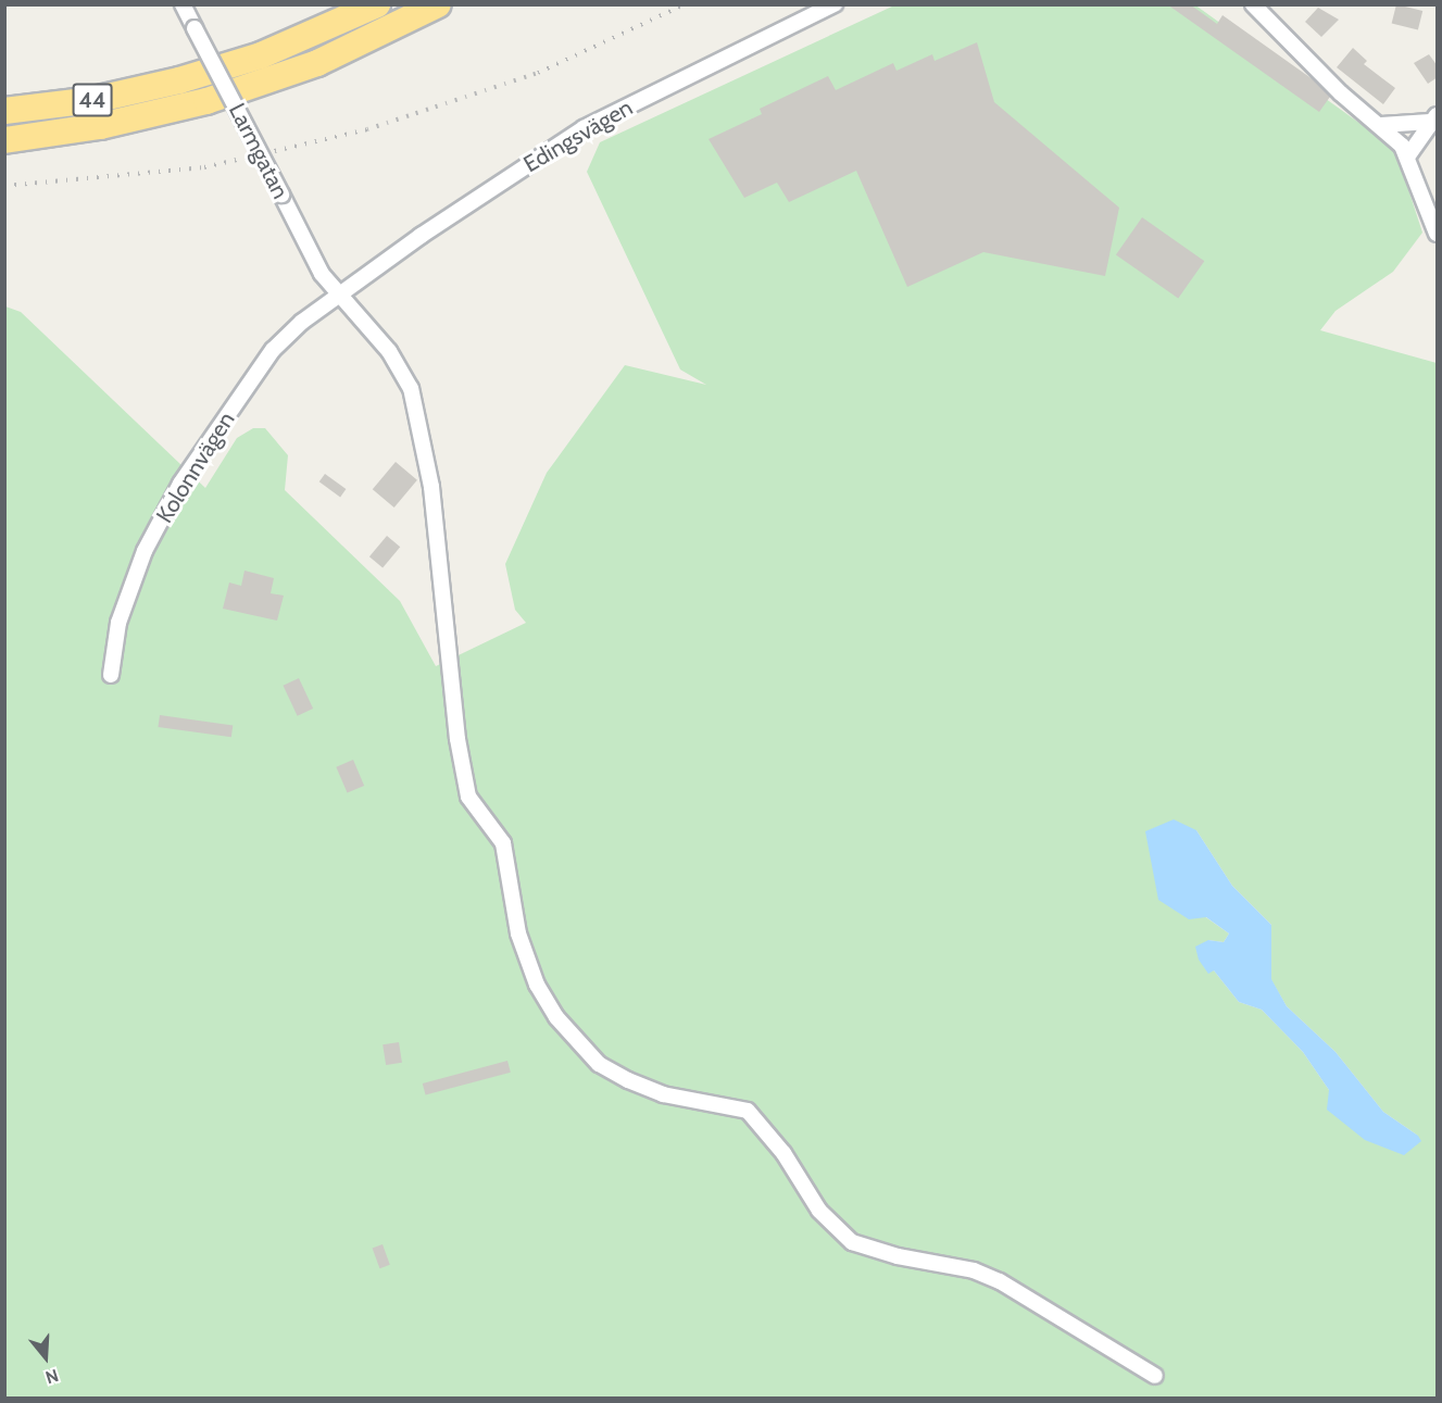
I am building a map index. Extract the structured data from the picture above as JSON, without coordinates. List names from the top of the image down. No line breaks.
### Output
{"streets":{"highway":["44"],"street":["Edingsvägen","Larmgatan","Kolonnvägen"]},"crossings":[["Edingsvägen","Larmgatan"],["Edingsvägen","Kolonnvägen"],["Larmgatan","Kolonnvägen"]],"north":"bottom"}
